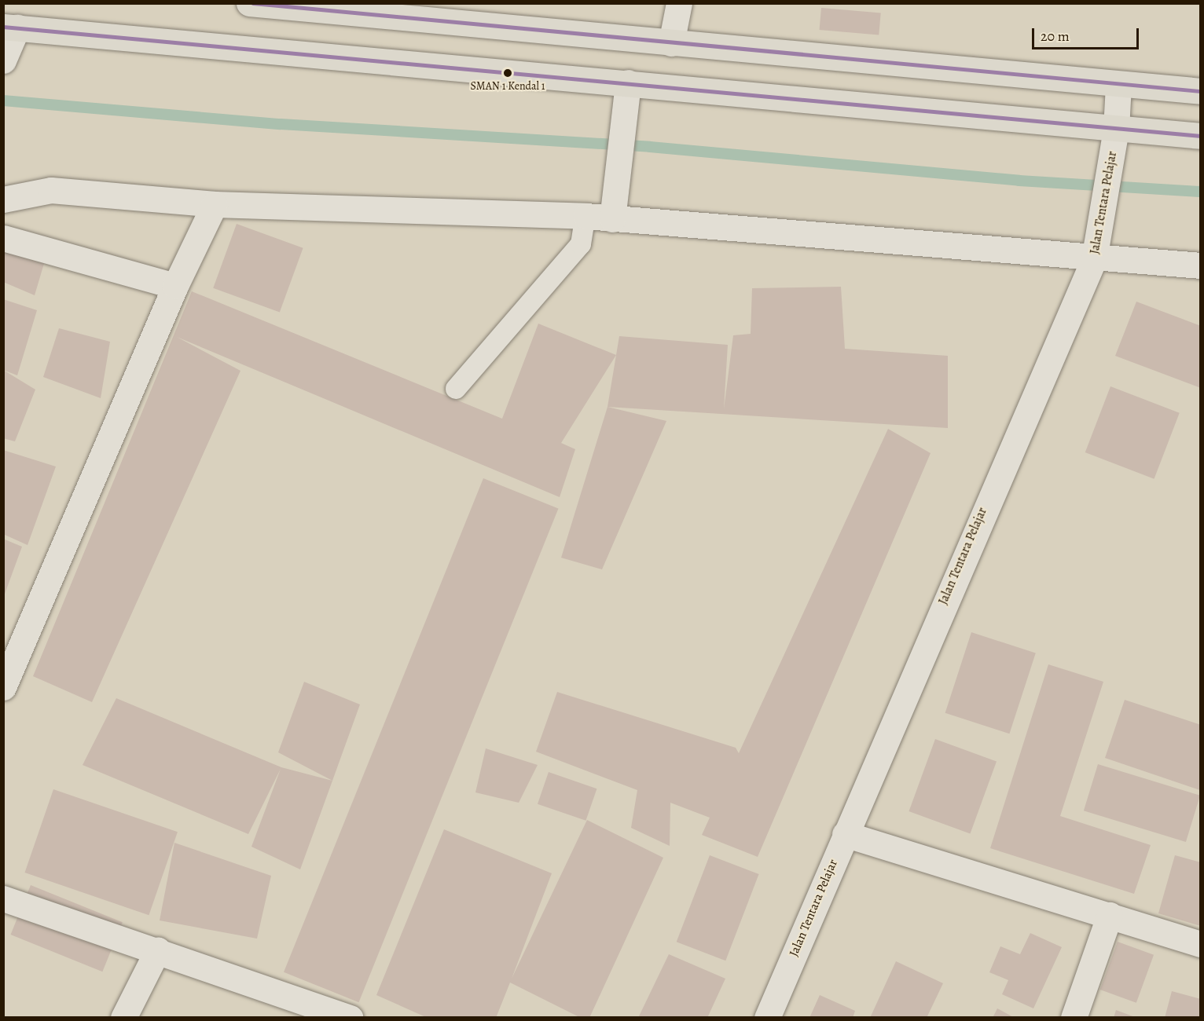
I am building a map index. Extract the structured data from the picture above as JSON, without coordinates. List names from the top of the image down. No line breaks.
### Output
{"streets":{"street":["Jalan Tentara Pelajar"]},"places":["SMAN 1 Kendal 1"],"scale_bar":"20 m"}
